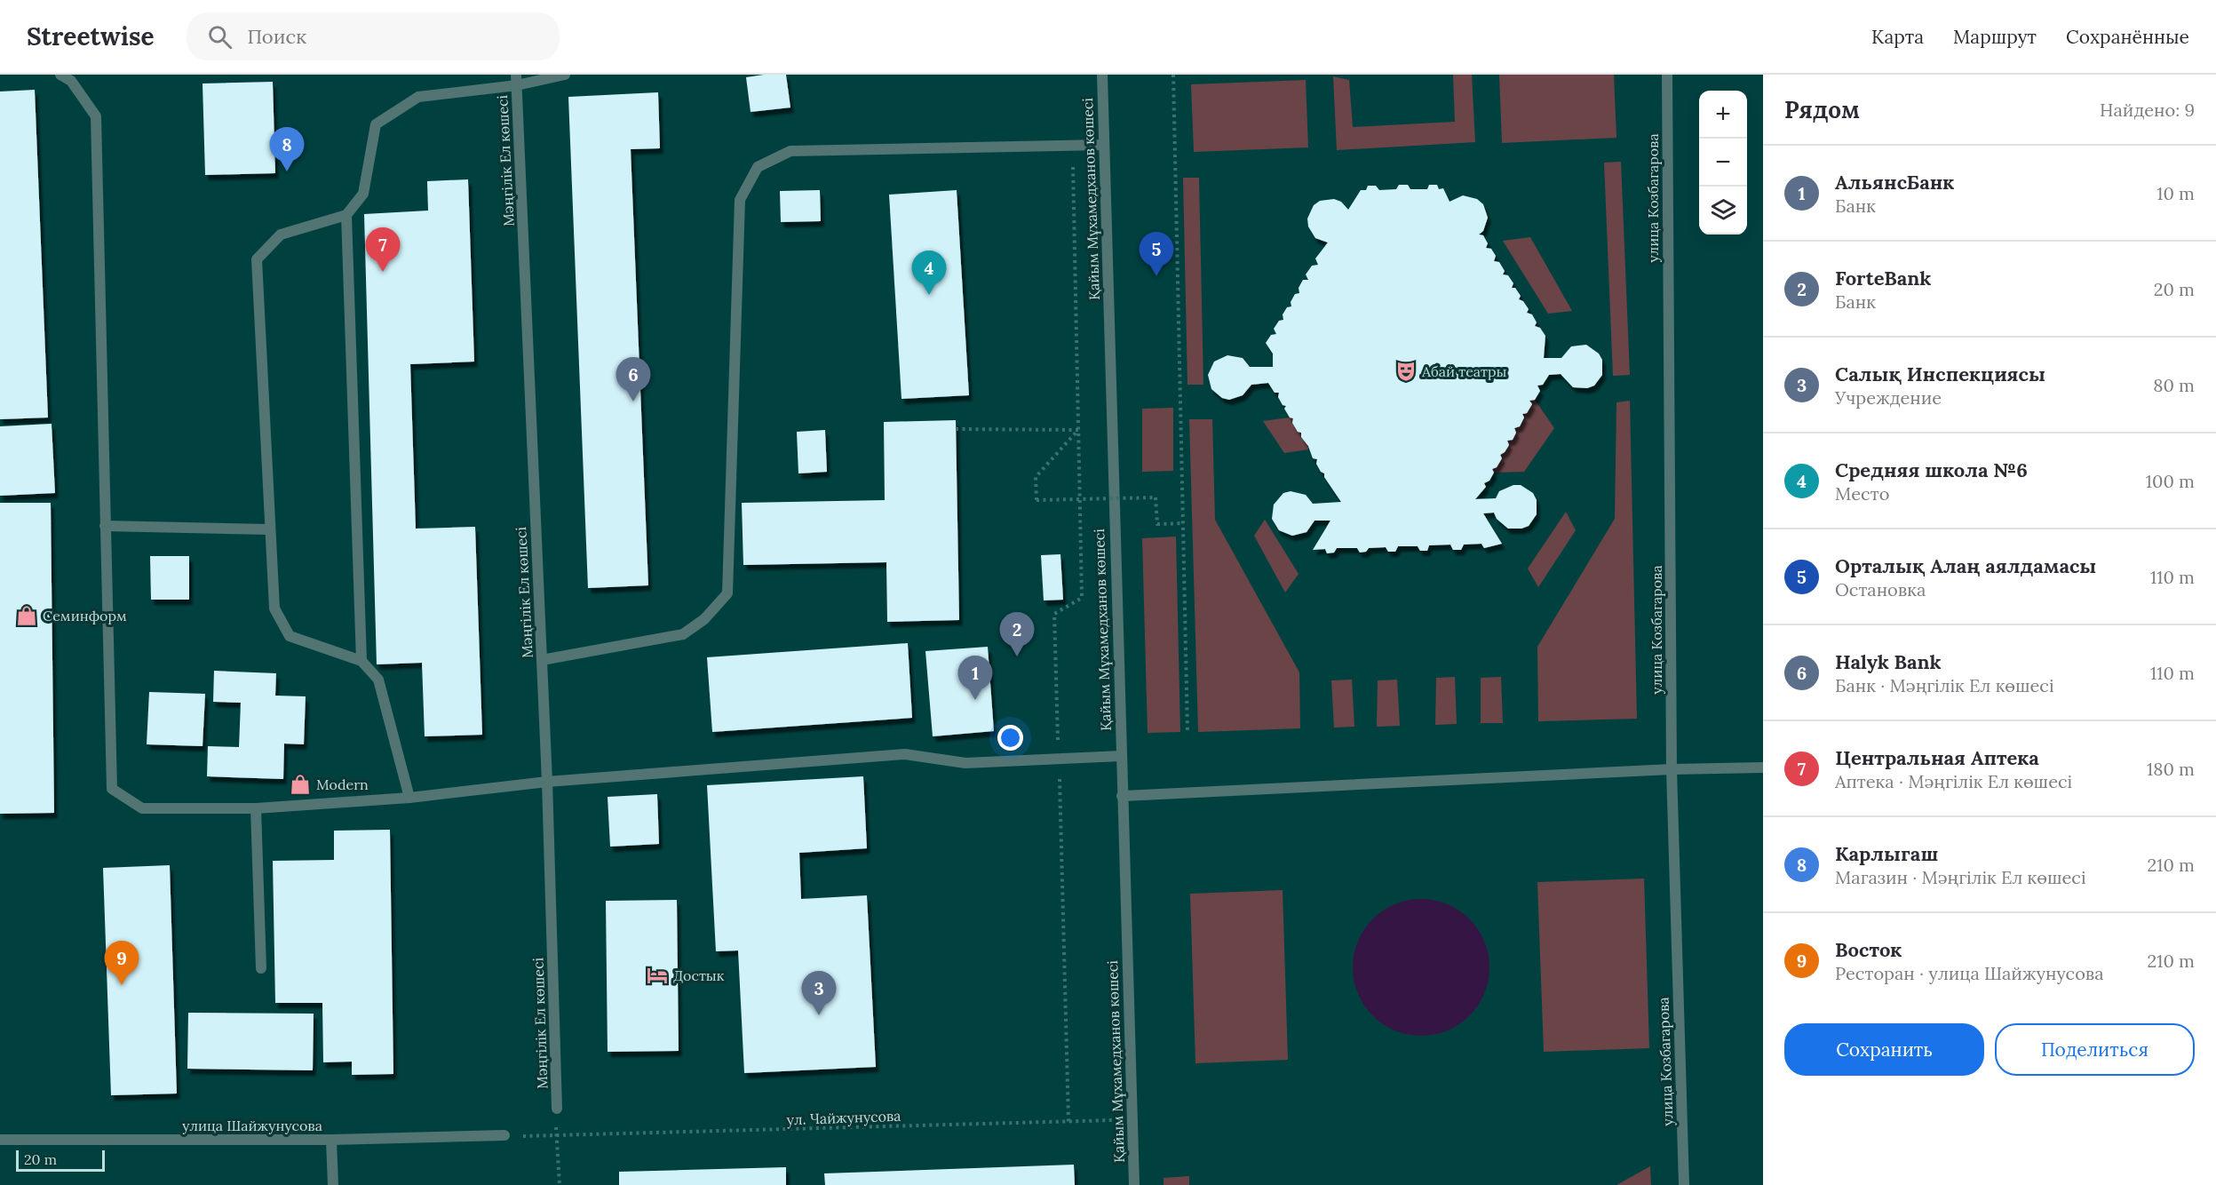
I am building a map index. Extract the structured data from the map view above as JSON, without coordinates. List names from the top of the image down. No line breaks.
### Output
{"streets":{"street":["Мәңгілік Ел көшесі","улица Козбагарова","Қайым Мұхамедханов көшесі","улица Шайжунусова"],"path":["ул. Чайжунусова"]},"crossings":[["Қайым Мұхамедханов көшесі","ул. Чайжунусова"],["ул. Чайжунусова","улица Шайжунусова"]],"places":{"theatre":["Абай театры"],"shop":["Семинформ","Modern"],"hotel":["Достык"]},"scale_bar":"20 m","page":{"header":"Streetwise","search":"Поиск","nav":["Карта","Маршрут","Сохранённые"],"heading":["Рядом","Найдено: 9"],"map_buttons":["+","−"],"pins":["8","7","5","4","6","2","1","9","3"],"list":[{"mark":"1","name":"АльянсБанк","note":"Банк","value":"10 m"},{"mark":"2","name":"ForteBank","note":"Банк","value":"20 m"},{"mark":"3","name":"Салық Инспекциясы","note":"Учреждение","value":"80 m"},{"mark":"4","name":"Средняя школа №6","note":"Место","value":"100 m"},{"mark":"5","name":"Орталық Алаң аялдамасы","note":"Остановка","value":"110 m"},{"mark":"6","name":"Halyk Bank","note":"Банк · Мәңгілік Ел көшесі","value":"110 m"},{"mark":"7","name":"Центральная Аптека","note":"Аптека · Мәңгілік Ел көшесі","value":"180 m"},{"mark":"8","name":"Карлыгаш","note":"Магазин · Мәңгілік Ел көшесі","value":"210 m"},{"mark":"9","name":"Восток","note":"Ресторан · улица Шайжунусова","value":"210 m"}],"buttons":["Сохранить","Поделиться"],"scale":"20 m"}}
